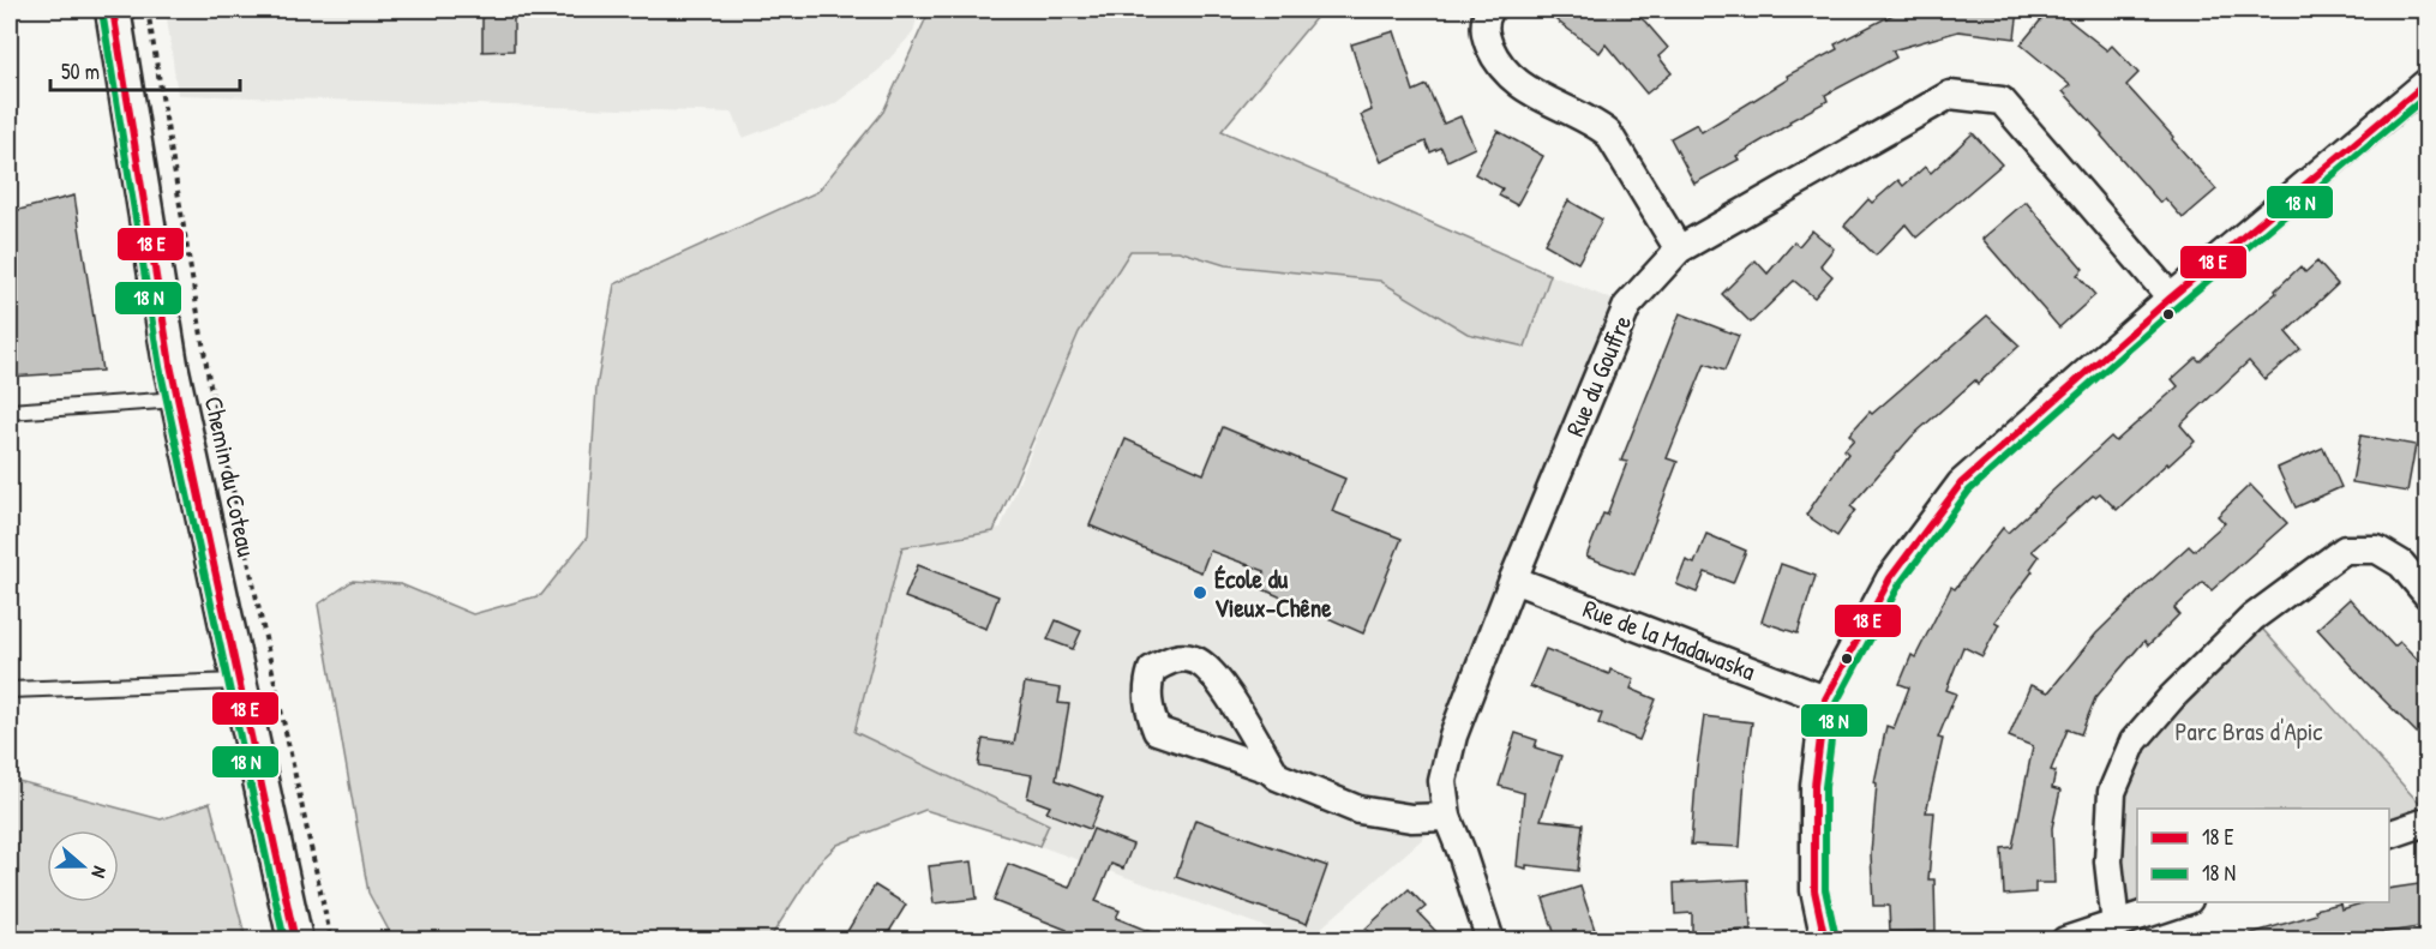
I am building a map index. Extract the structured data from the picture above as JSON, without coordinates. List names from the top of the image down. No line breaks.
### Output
{"streets":{"street":["Rue du Gouffre","Chemin du Coteau","Rue de la Madawaska"]},"crossings":[["Rue du Gouffre","Rue de la Madawaska"]],"parks":["Parc Bras d'Apic"],"places":["École du Vieux-Chêne"],"legend":["18 E","18 N"],"scale_bar":"50 m","north":"right"}
